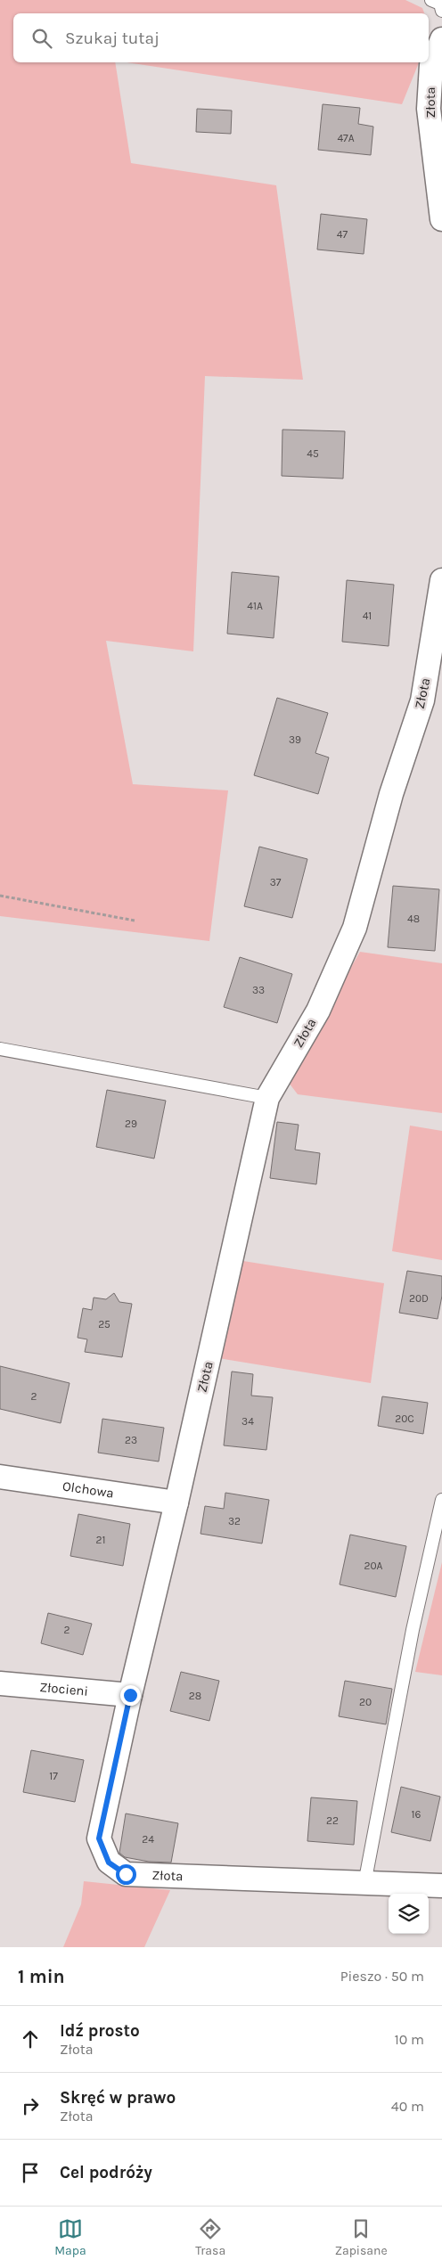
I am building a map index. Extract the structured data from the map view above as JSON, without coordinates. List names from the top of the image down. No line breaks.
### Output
{"streets":{"street":["Złota","Olchowa","Złocieni"]},"crossings":[["Złota","Olchowa"],["Złota","Złocieni"]],"house_numbers":["47A","47","45","41A","41","39","37","48","33","29","20D","25","2","20C","34","23","32","21","20A","2","28","20","17","16","22","24"],"page":{"search":"Szukaj tutaj","heading":["1 min","Pieszo · 50 m"],"list":[["Idź prosto","Złota","10 m"],["Skręć w prawo","Złota","40 m"],"Cel podróży"],"nav":["Mapa","Trasa","Zapisane"]}}
